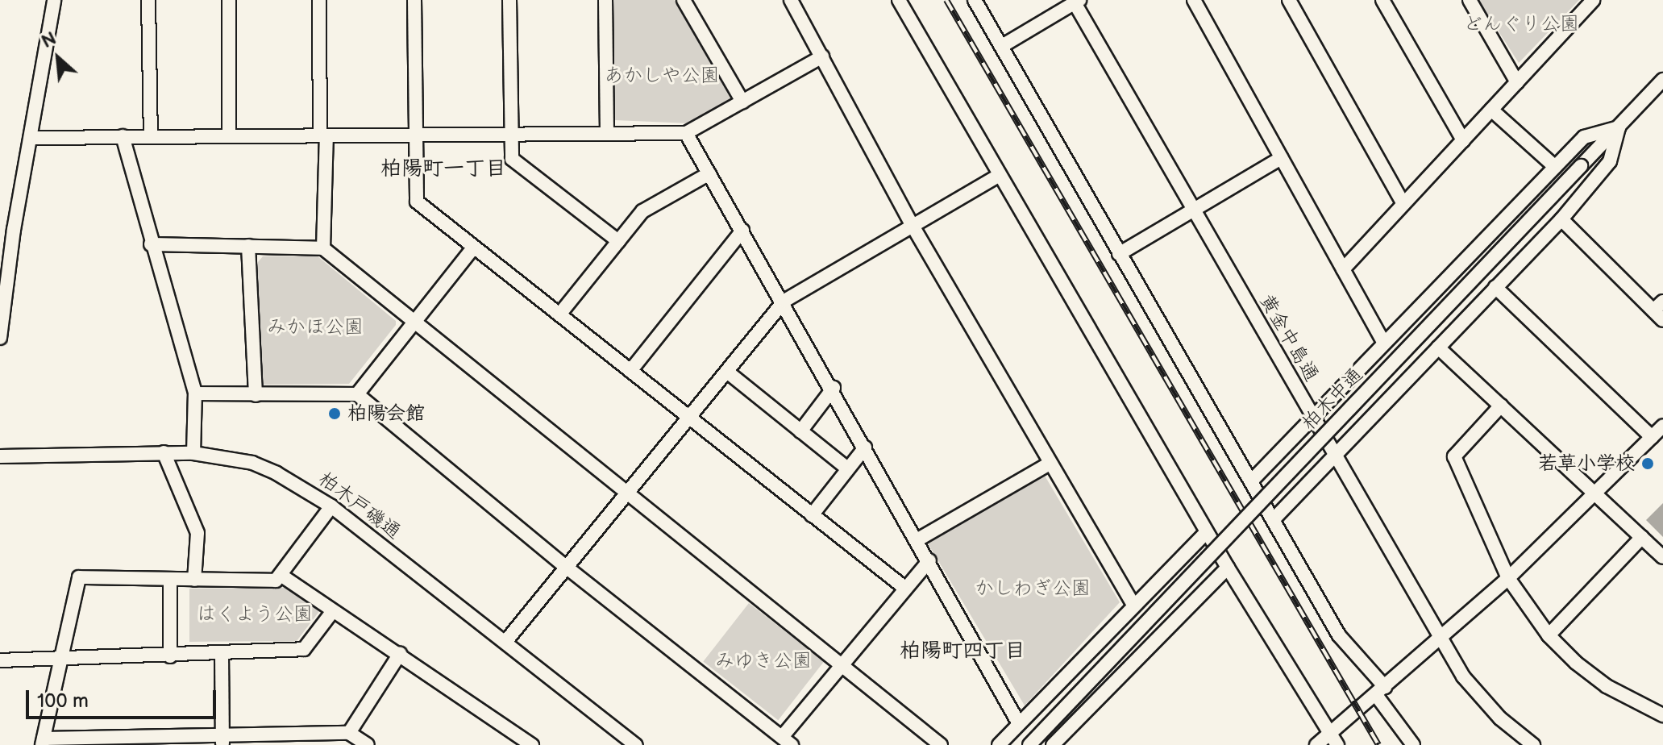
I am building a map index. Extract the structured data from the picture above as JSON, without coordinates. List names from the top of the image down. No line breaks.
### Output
{"streets":{"street":["黄金中島通","柏木中通","柏木戸磯通"]},"districts":["柏陽町一丁目","柏陽町四丁目"],"parks":["どんぐり公園","あかしや公園","みかほ公園","かしわぎ公園","はくよう公園","みゆき公園"],"places":["柏陽会館","若草小学校"],"scale_bar":"100 m","north":"top left"}
